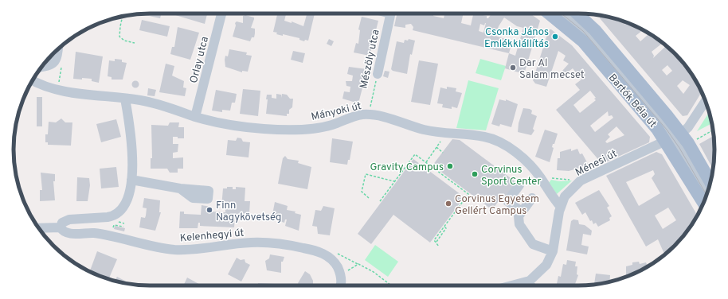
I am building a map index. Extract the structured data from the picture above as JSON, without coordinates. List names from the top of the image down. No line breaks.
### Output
{"streets":{"main road":["Bartók Béla út"],"street":["Mészöly utca","Orlay utca","Mányoki út","Ménesi út","Kelenhegyi út"]},"crossings":[["Mészöly utca","Mányoki út"],["Orlay utca","Mányoki út"],["Bartók Béla út","Ménesi út"],["Mányoki út","Ménesi út"]],"places":["Csonka János Emlékkiállítás","Dar Al Salam mecset","Gravity Campus","Corvinus Sport Center","Corvinus Egyetem Gellért Campus","Finn Nagykövetség"]}
